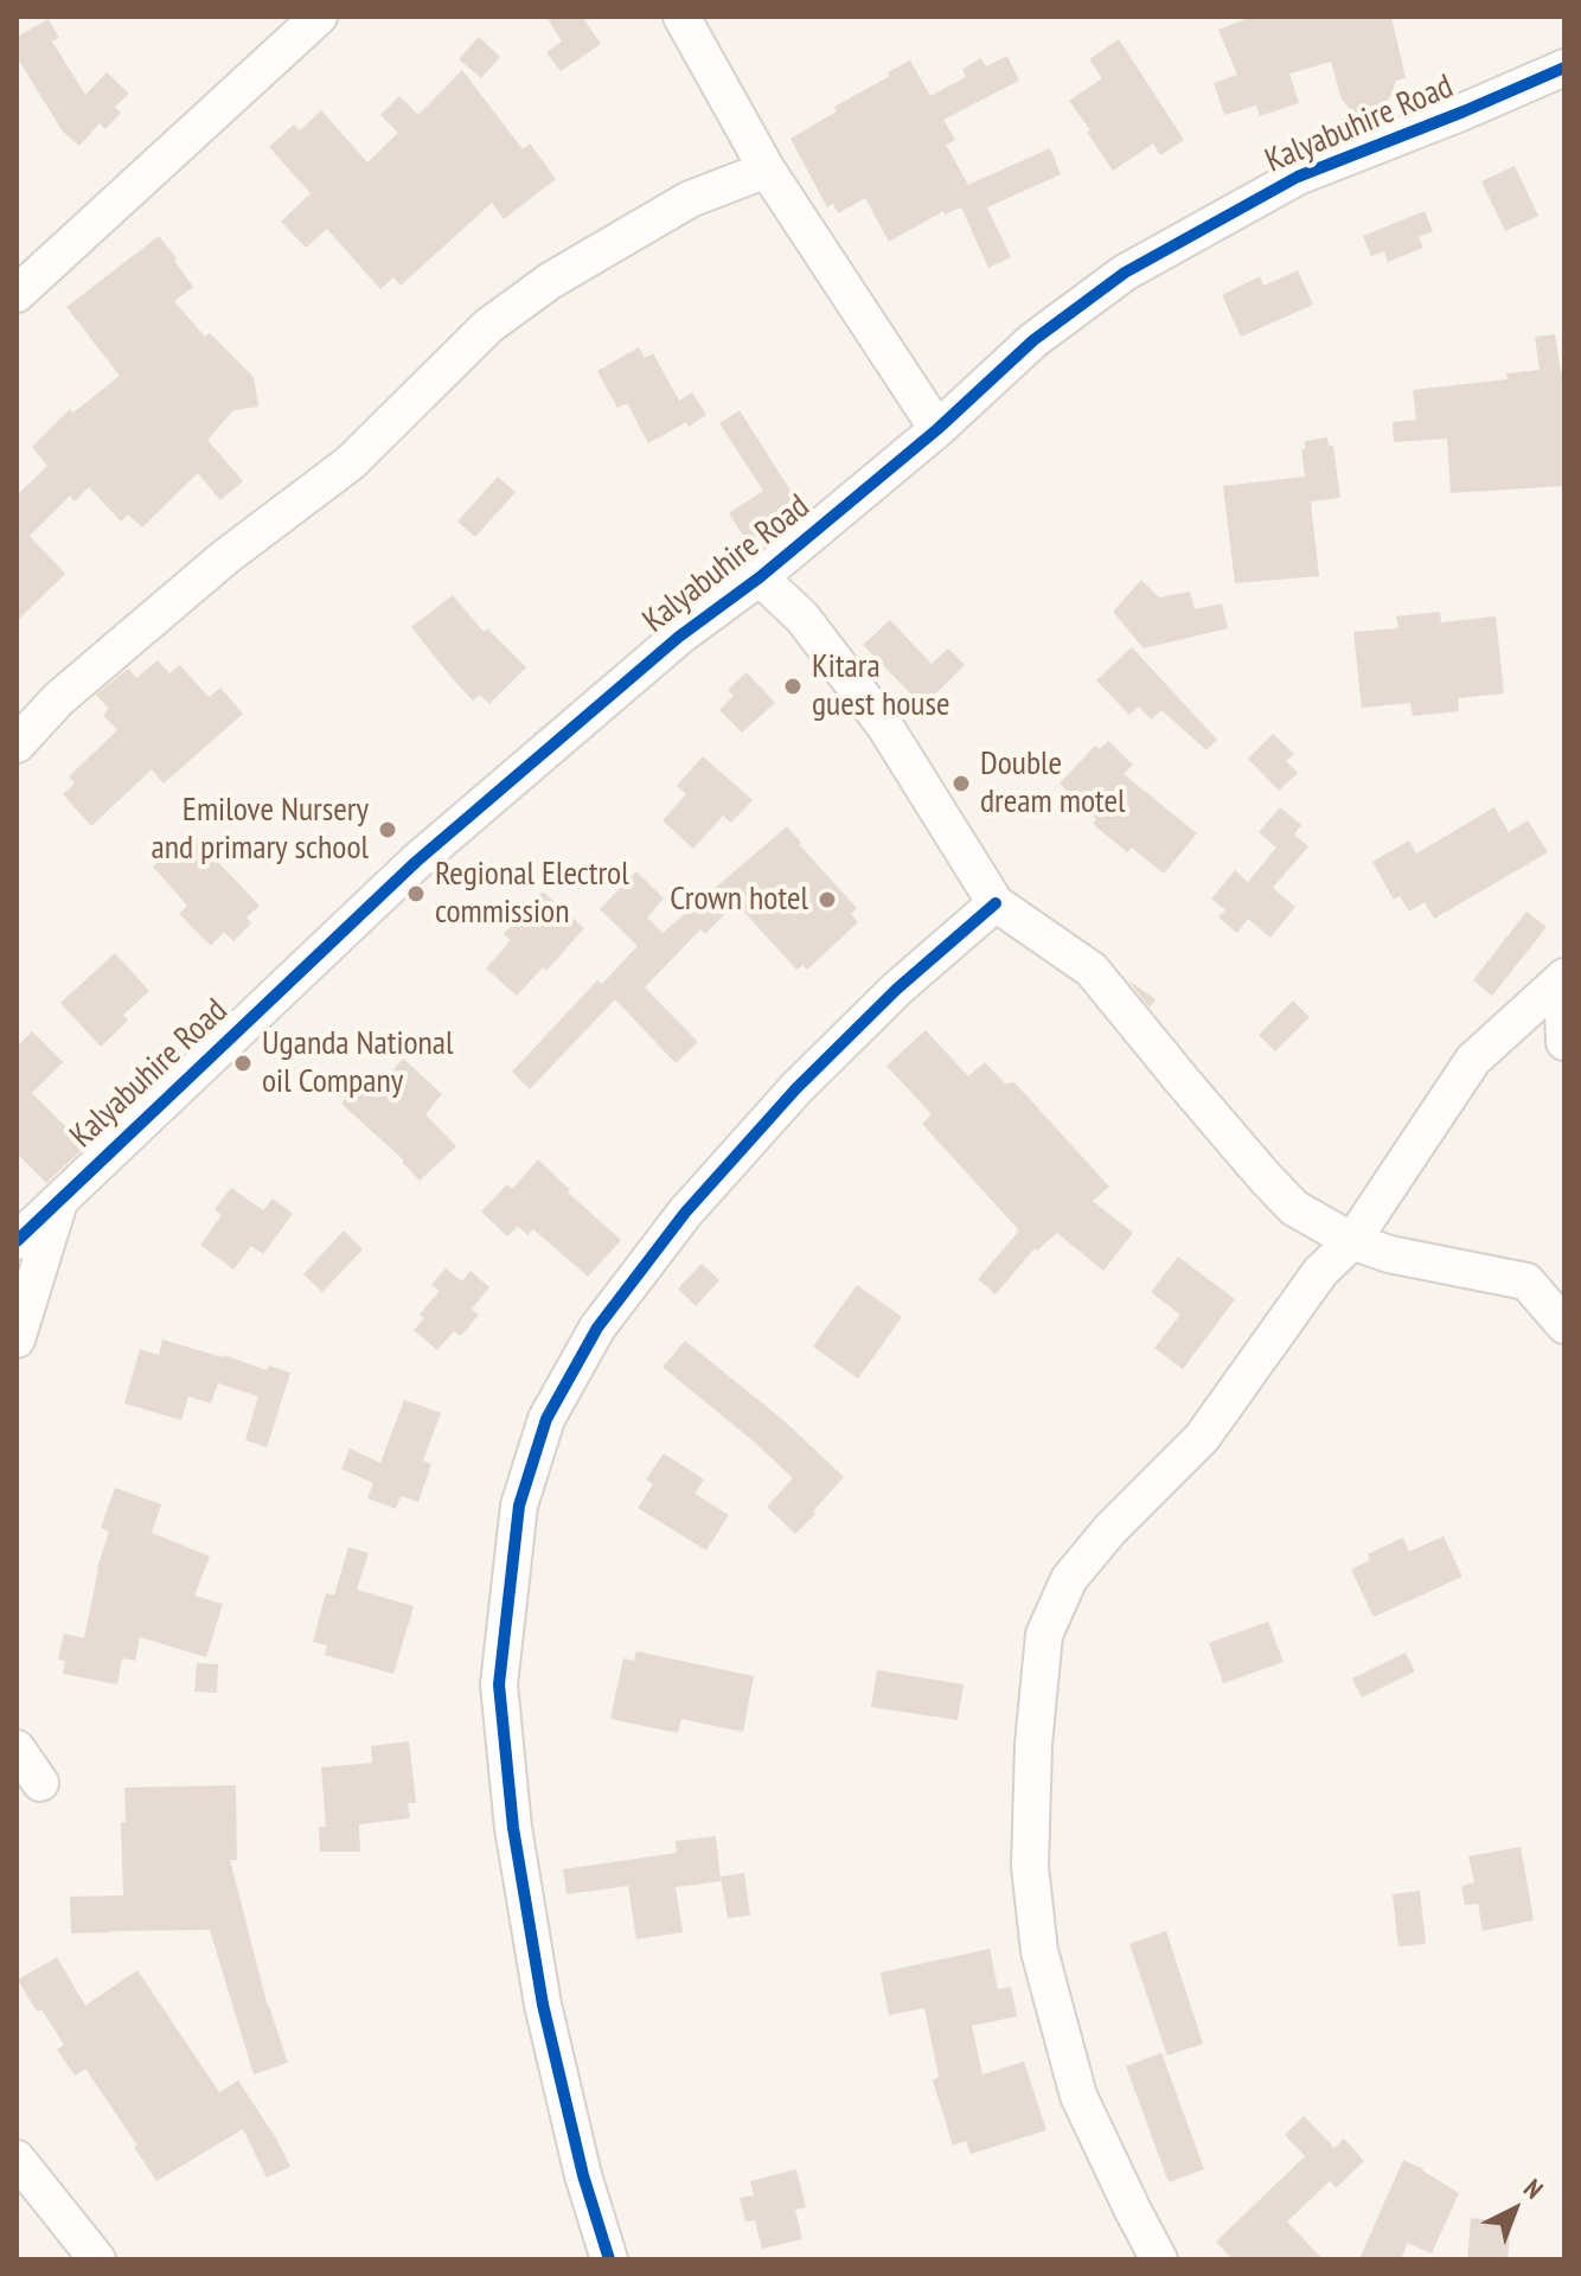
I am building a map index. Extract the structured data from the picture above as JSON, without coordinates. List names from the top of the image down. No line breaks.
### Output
{"streets":{"street":["Kalyabuhire Road"]},"places":["Kitara guest house","Double dream motel","Emilove Nursery and primary school","Regional Electrol commission","Crown hotel","Uganda National oil Company"],"north":"top right"}
